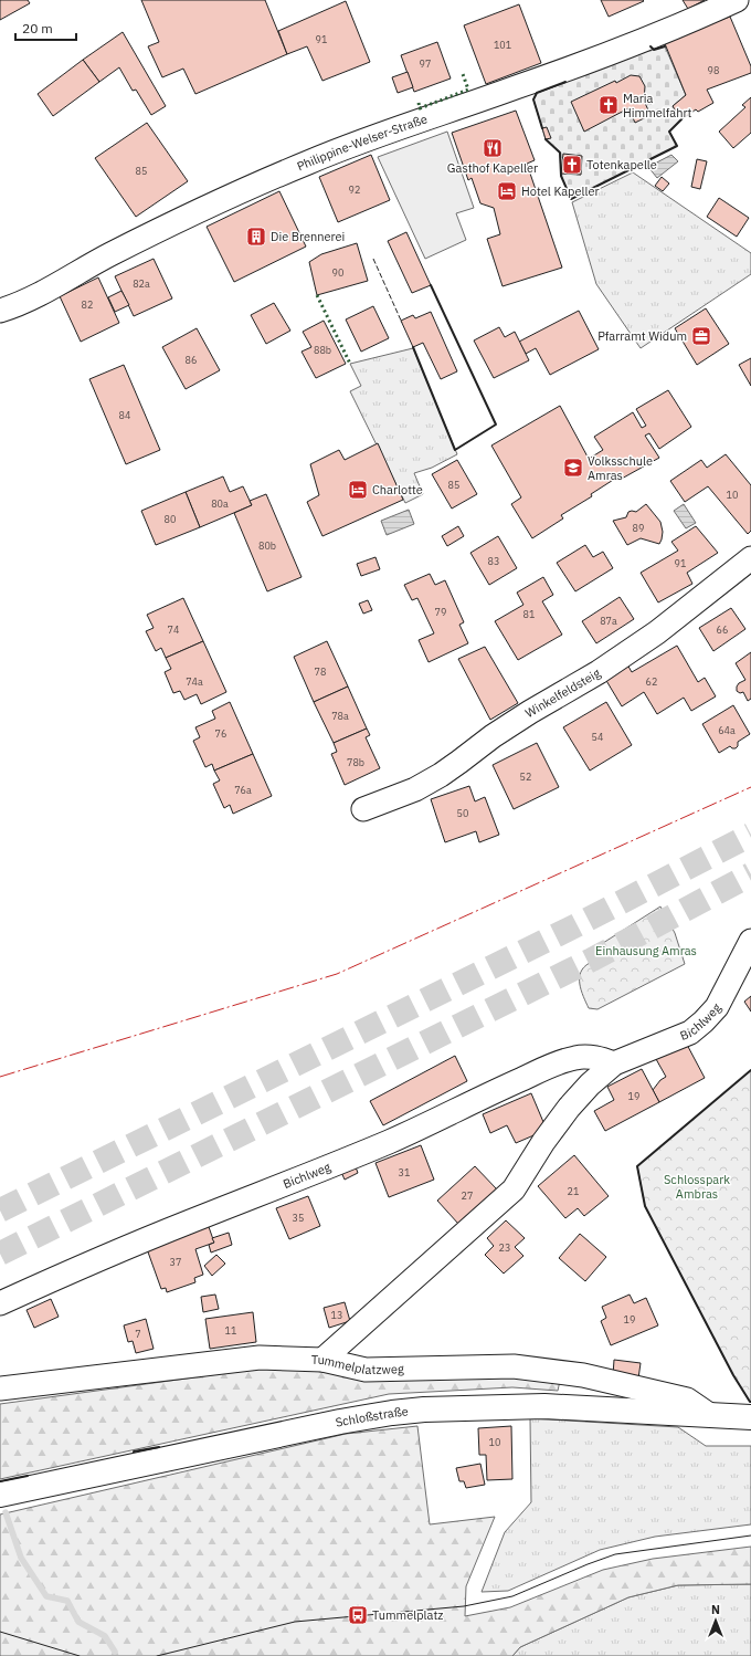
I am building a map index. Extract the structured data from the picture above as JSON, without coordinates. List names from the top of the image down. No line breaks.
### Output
{"streets":{"main road":["Schloßstraße"],"street":["Philippine-Welser-Straße","Winkelfeldsteig","Bichlweg","Tummelplatzweg"]},"crossings":[["Bichlweg","Tummelplatzweg"],["Tummelplatzweg","Schloßstraße"]],"parks":["Einhausung Amras","Schlosspark Ambras"],"places":{"church":["Maria Himmelfahrt","Totenkapelle"],"restaurant":["Gasthof Kapeller"],"hotel":["Hotel Kapeller","Charlotte"],"building":["Die Brennerei"],"office":["Pfarramt Widum"],"school or university":["Volksschule Amras"],"bus stop":["Tummelplatz"]},"house_numbers":["91","101","97","98","85","92","90","82a","82","88b","86","84","85","10","80a","80","89","80b","83","91","79","81","87a","74","66","78","74a","62","78a","64a","76","54","78b","52","76a","50","19","31","21","27","35","23","37","13","19","11","7","10"],"scale_bar":"20 m","north":"top"}
